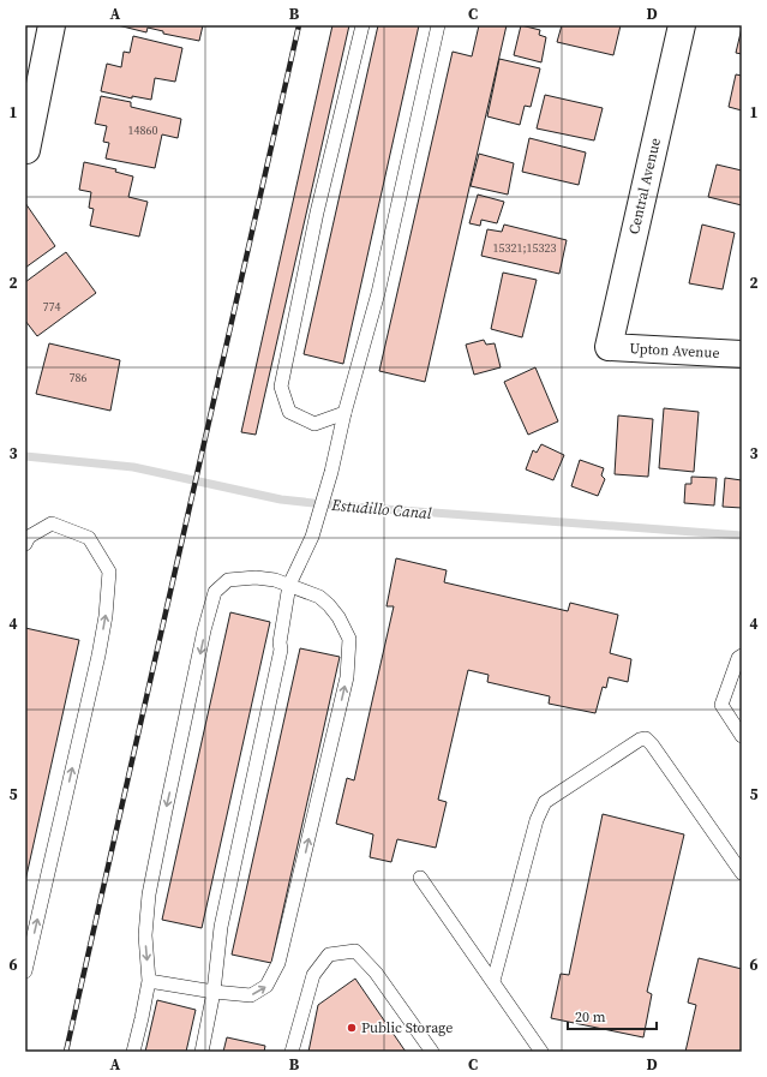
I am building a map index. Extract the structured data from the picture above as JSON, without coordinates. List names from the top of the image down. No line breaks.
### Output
{"streets":{"street":["Central Avenue","Upton Avenue"]},"crossings":[["Central Avenue","Upton Avenue"]],"water":["Estudillo Canal"],"places":["Public Storage"],"house_numbers":["14860","15321;15323","774","786"],"scale_bar":"20 m","grid":{"columns":["A","B","C","D"],"rows":["1","2","3","4","5","6"]}}
